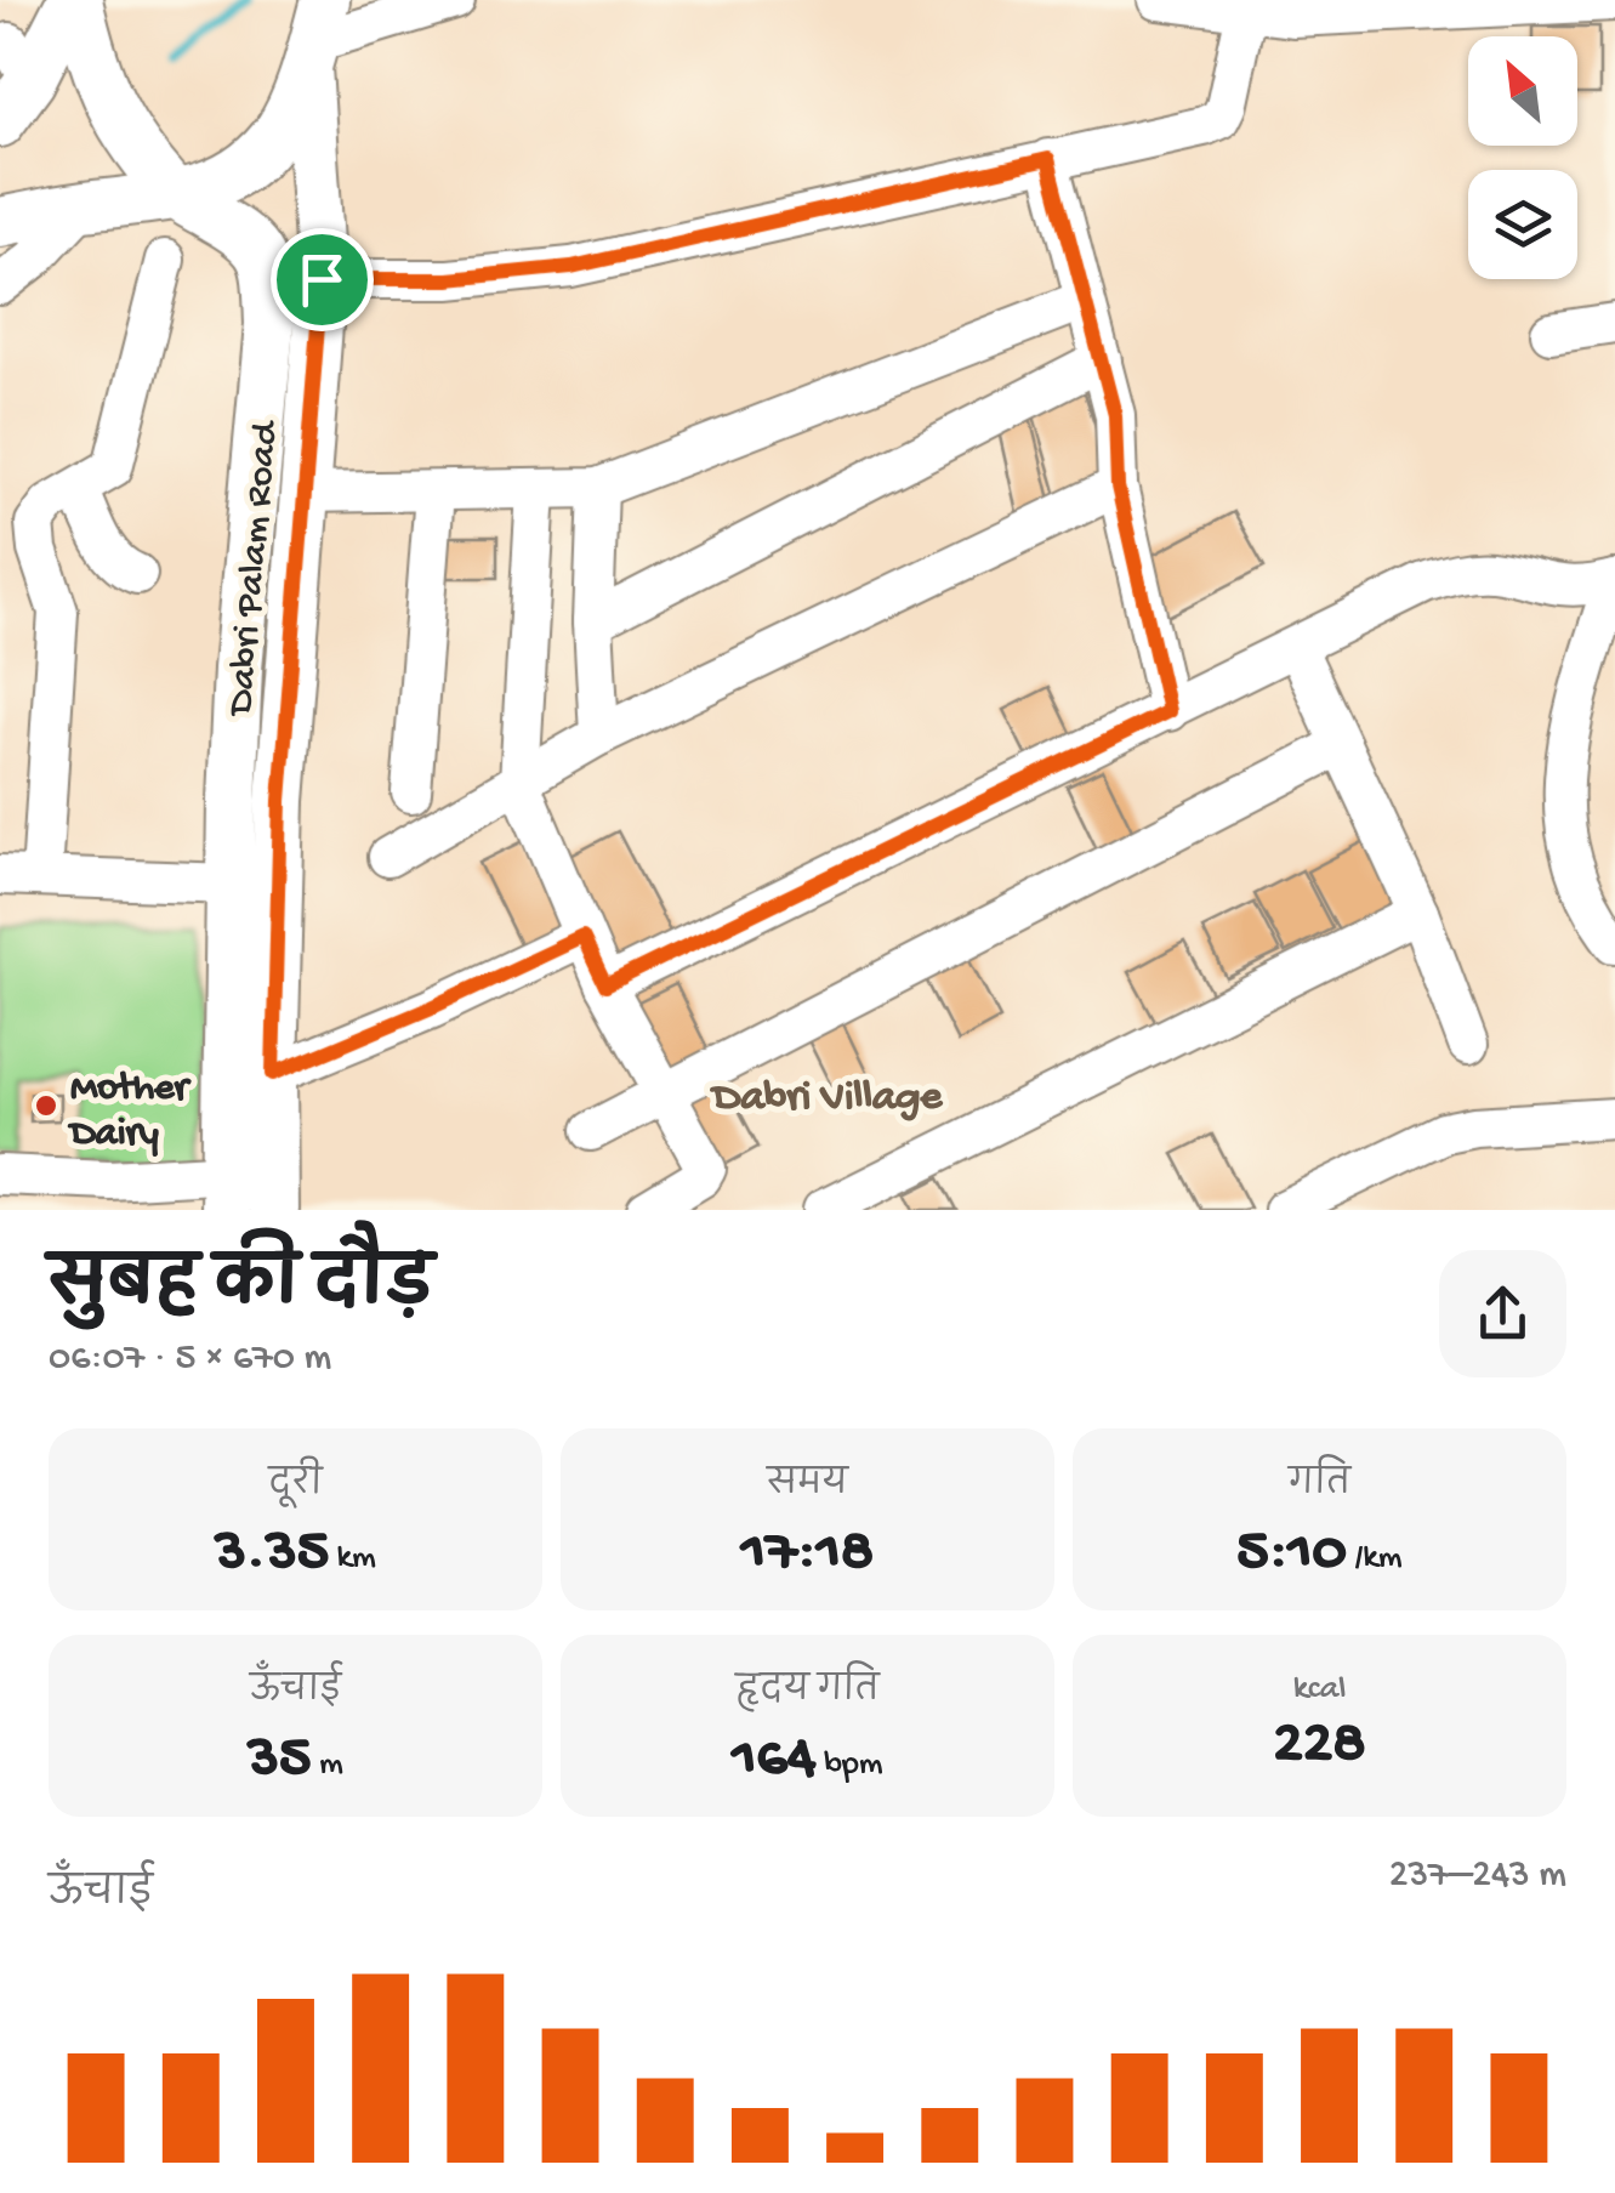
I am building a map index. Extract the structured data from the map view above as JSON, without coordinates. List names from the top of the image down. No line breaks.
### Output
{"streets":{"main road":["Dabri Palam Road"]},"districts":["Dabri Village"],"places":["Mother Dairy"],"north":"top left","page":{"heading":["सुबह की दौड़","06:07 · 5 × 670 m"],"stats":[["दूरी","3.35 km"],["समय","17:18"],["गति","5:10 /km"],["ऊँचाई","35 m"],["हृदय गति","164 bpm"],["kcal","228"]],"chart":["ऊँचाई","237–243 m"]}}
